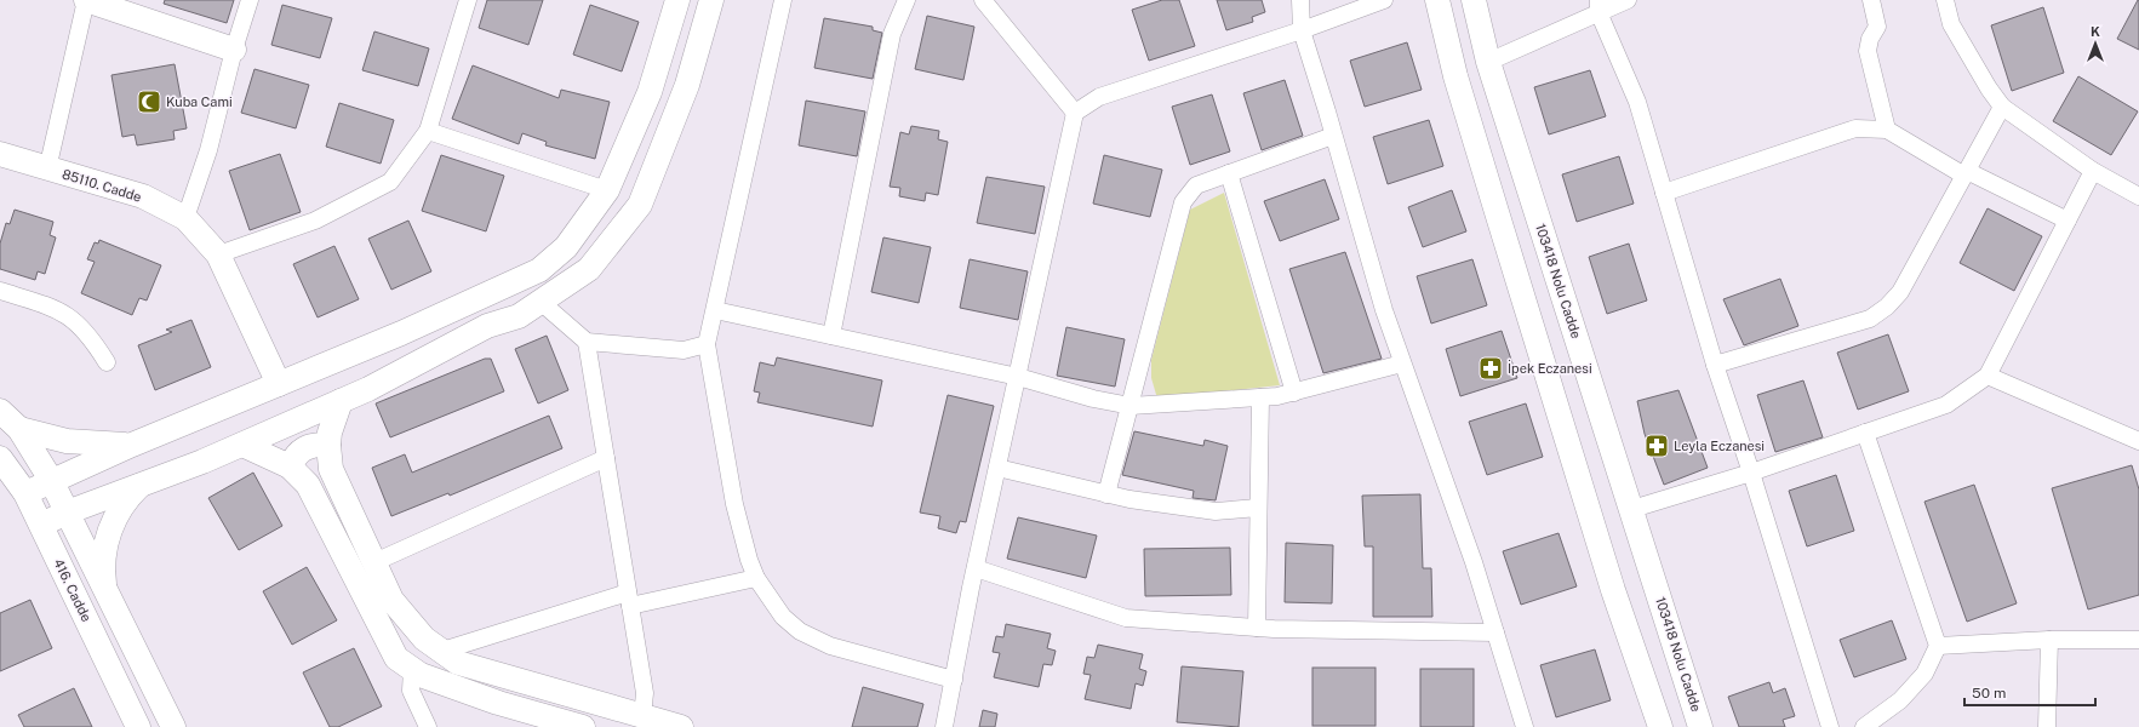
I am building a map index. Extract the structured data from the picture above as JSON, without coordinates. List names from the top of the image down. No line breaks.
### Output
{"streets":{"main road":["85110. Cadde","103418 Nolu Cadde","416. Cadde"]},"places":{"mosque":["Kuba Cami"],"pharmacy":["İpek Eczanesi","Leyla Eczanesi"]},"scale_bar":"50 m","north":"top"}
